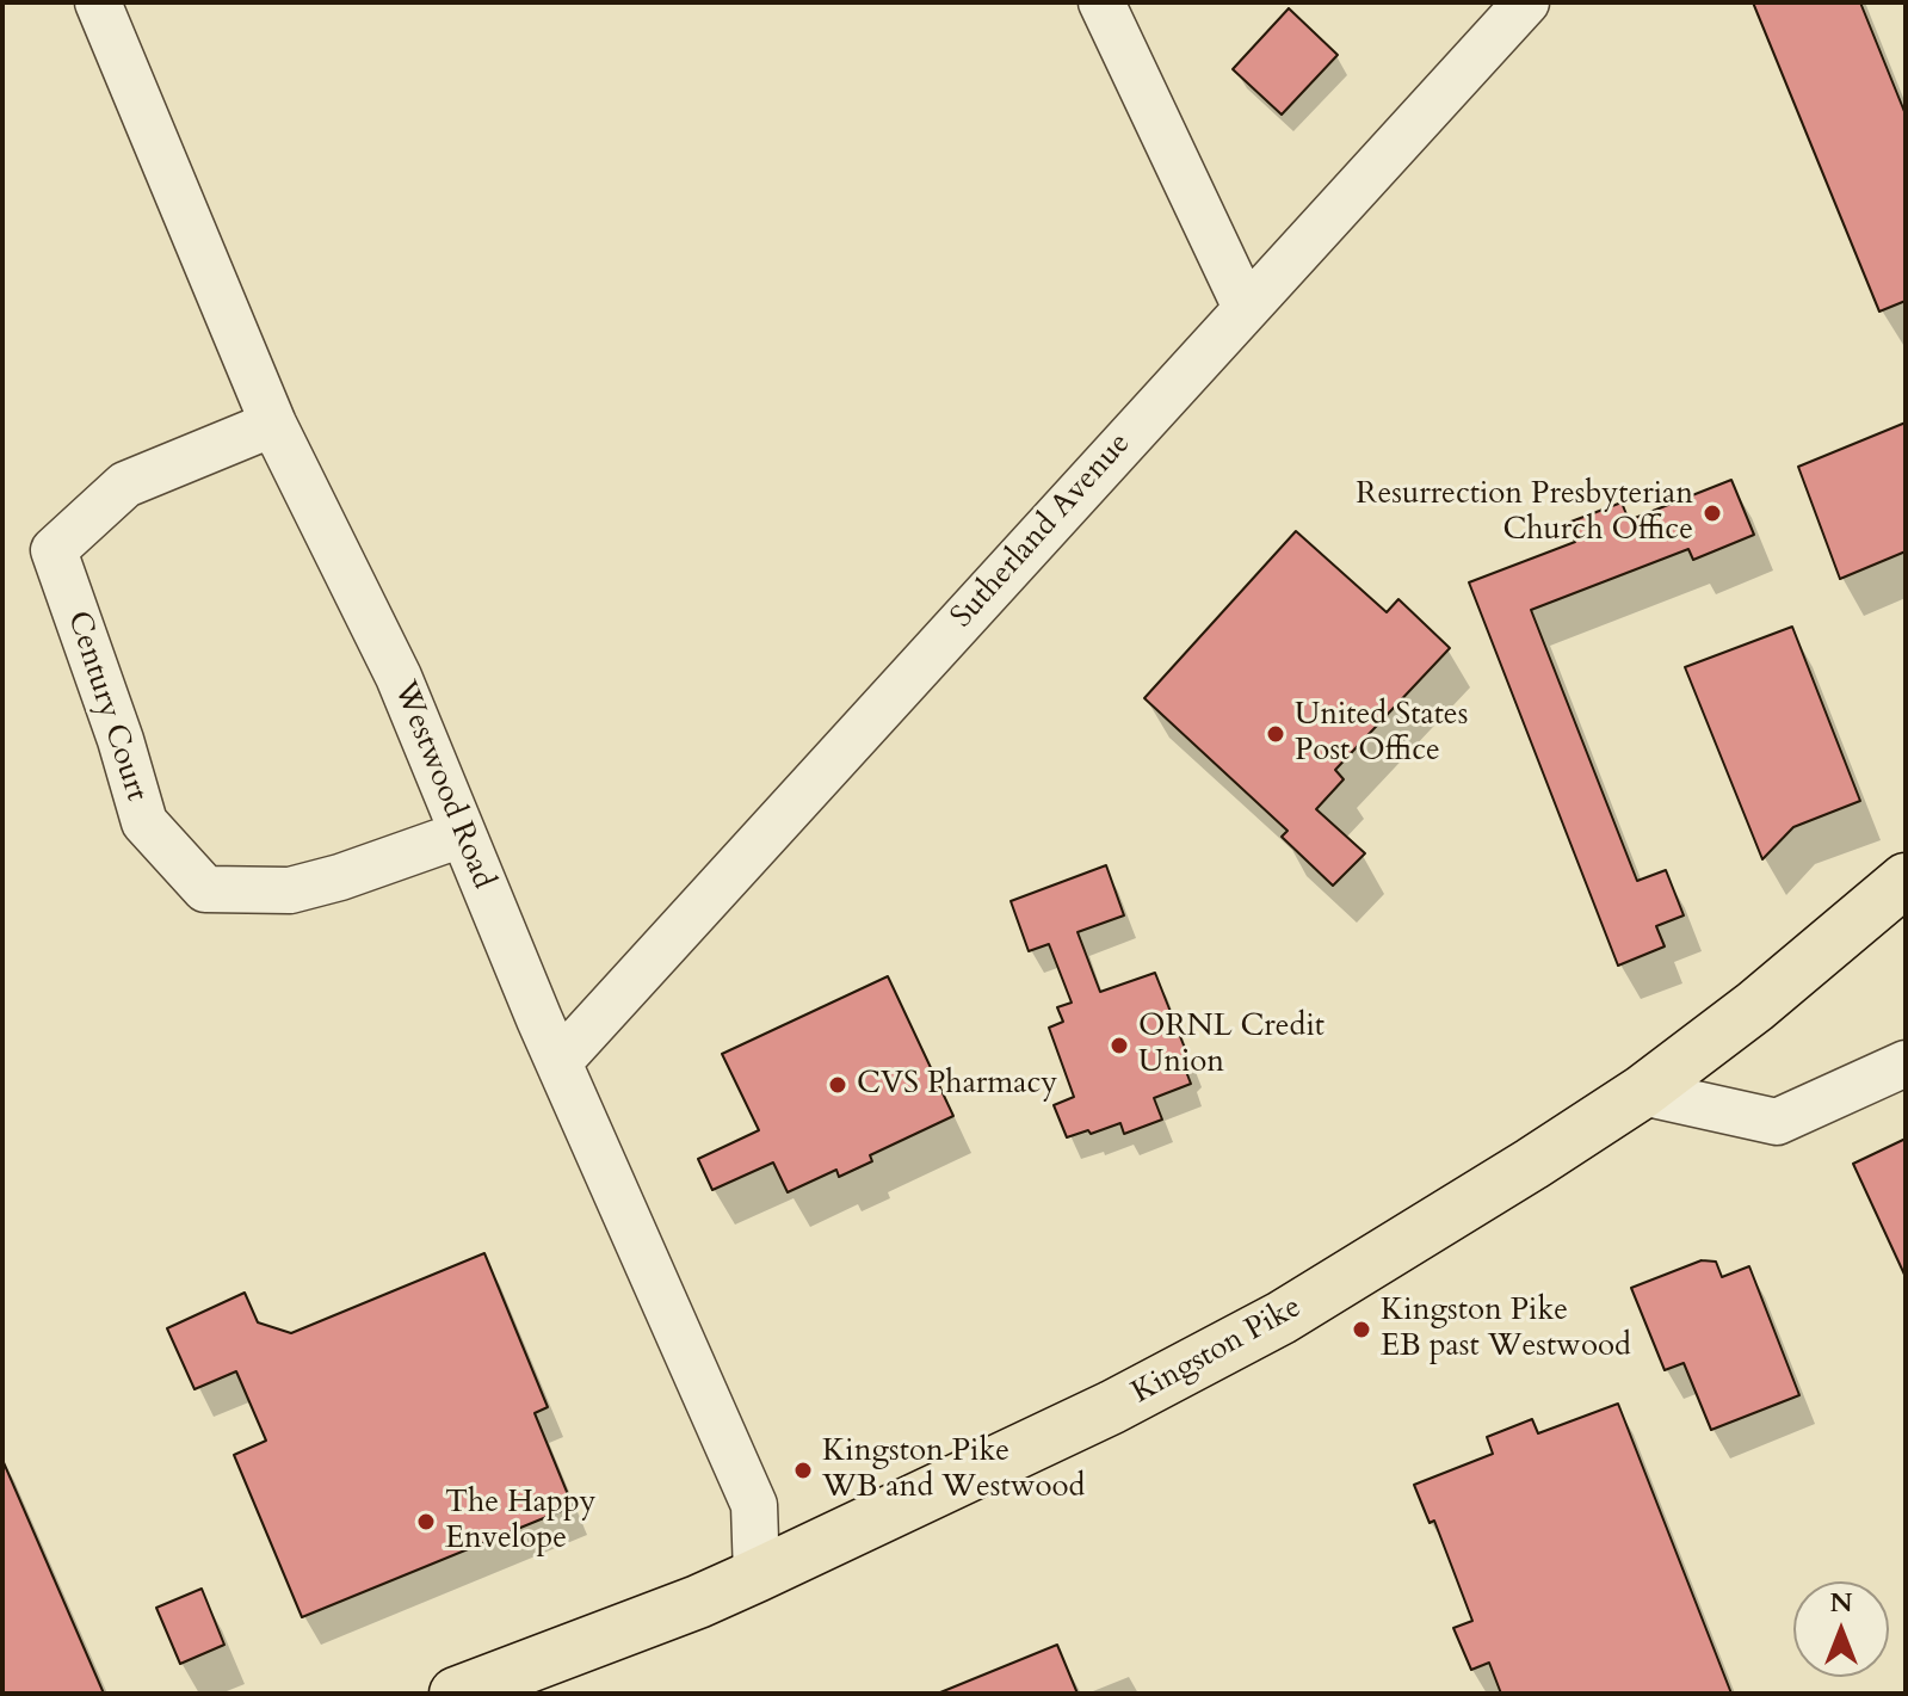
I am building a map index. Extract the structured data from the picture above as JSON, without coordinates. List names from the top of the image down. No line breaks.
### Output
{"streets":{"main road":["Kingston Pike"],"street":["Sutherland Avenue","Century Court","Westwood Road"]},"crossings":[["Sutherland Avenue","Westwood Road"],["Century Court","Westwood Road"],["Westwood Road","Kingston Pike"]],"places":["Resurrection Presbyterian Church Office","United States Post Office","ORNL Credit Union","CVS Pharmacy","Kingston Pike EB past Westwood","Kingston Pike WB and Westwood","The Happy Envelope"],"north":"top"}
